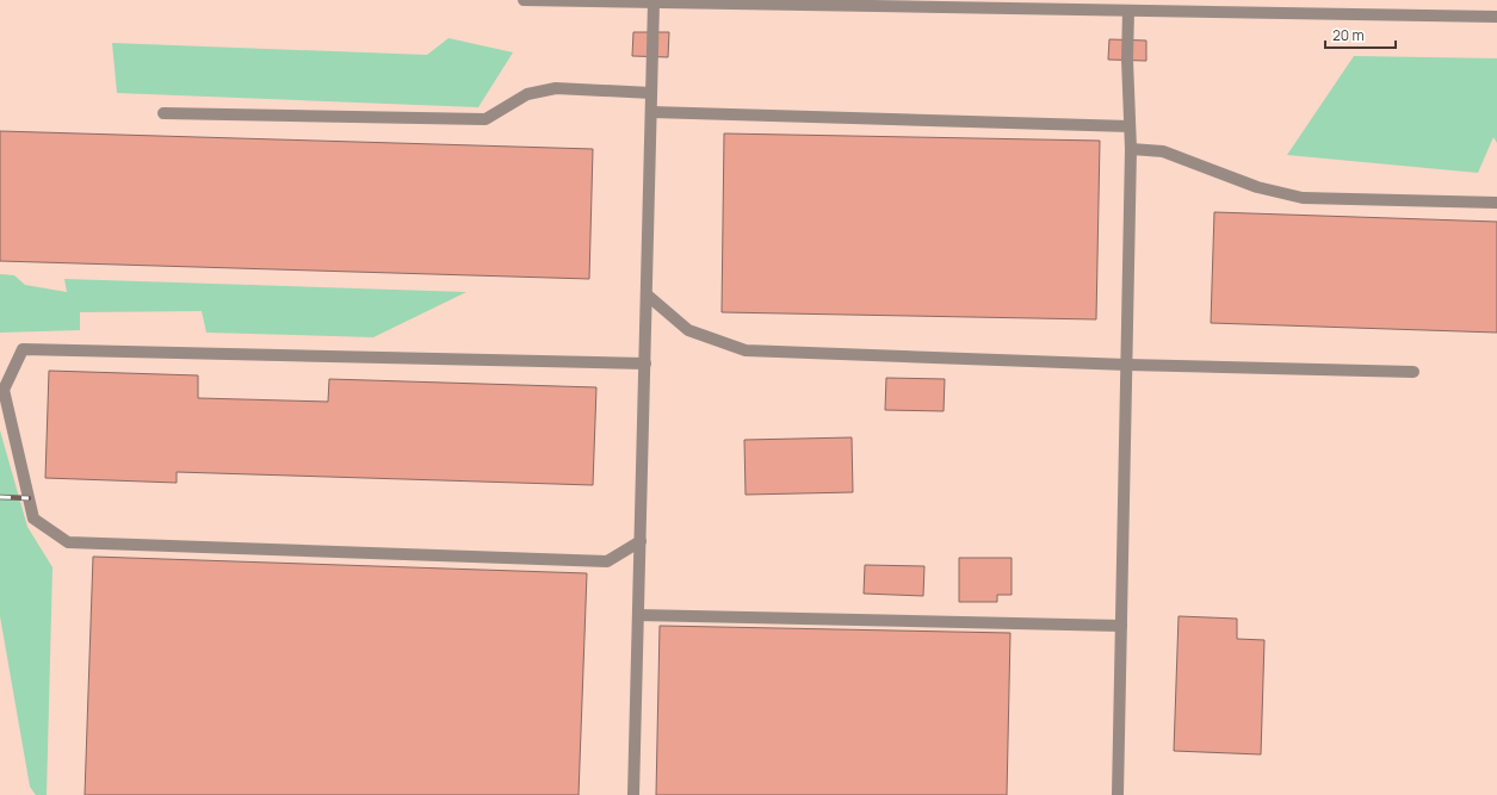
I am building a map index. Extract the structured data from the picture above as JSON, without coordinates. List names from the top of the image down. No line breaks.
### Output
{"scale_bar":"20 m"}
